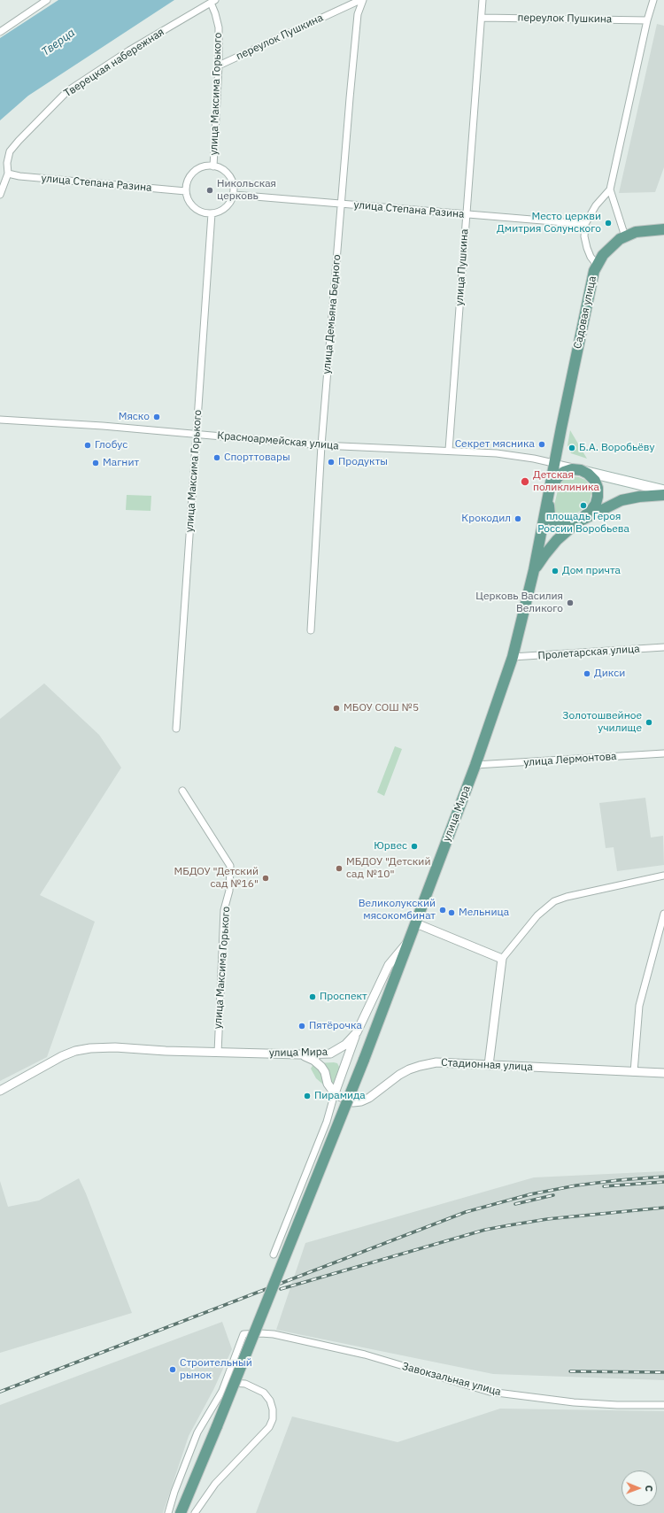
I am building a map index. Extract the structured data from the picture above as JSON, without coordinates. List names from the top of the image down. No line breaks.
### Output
{"streets":{"main road":["Садовая улица","улица Мира"],"street":["переулок Пушкина","Тверецкая набережная","улица Максима Горького","улица Степана Разина","улица Пушкина","улица Демьяна Бедного","Красноармейская улица","Пролетарская улица","улица Лермонтова","Стадионная улица","Завокзальная улица"]},"crossings":[["переулок Пушкина","улица Максима Горького"],["переулок Пушкина","улица Пушкина"],["Тверецкая набережная","улица Максима Горького"],["Тверецкая набережная","улица Степана Разина"],["улица Максима Горького","улица Степана Разина"],["улица Максима Горького","Красноармейская улица"],["улица Максима Горького","улица Мира"],["улица Степана Разина","улица Пушкина"],["улица Степана Разина","улица Демьяна Бедного"],["улица Пушкина","Красноармейская улица"],["Садовая улица","Красноармейская улица"],["Садовая улица","улица Мира"],["улица Демьяна Бедного","Красноармейская улица"],["Красноармейская улица","улица Мира"],["Пролетарская улица","улица Мира"],["улица Лермонтова","улица Мира"]],"water":["Тверца"],"places":["Никольская церковь","Место церкви Дмитрия Солунского","Мяско","Секрет мясника","Глобус","Б.А. Воробьёву","Спорттовары","Продукты","Магнит","Детская поликлиника","площадь Героя России Воробьева","Крокодил","Дом причта","Церковь Василия Великого","Дикси","МБОУ СОШ №5","Золотошвейное училище","Юрвес","МБДОУ \"Детский сад №10\"","МБДОУ \"Детский сад №16\"","Великолукский мясокомбинат","Мельница","Проспект","Пятёрочка","Пирамида","Строительный рынок"],"north":"right"}
